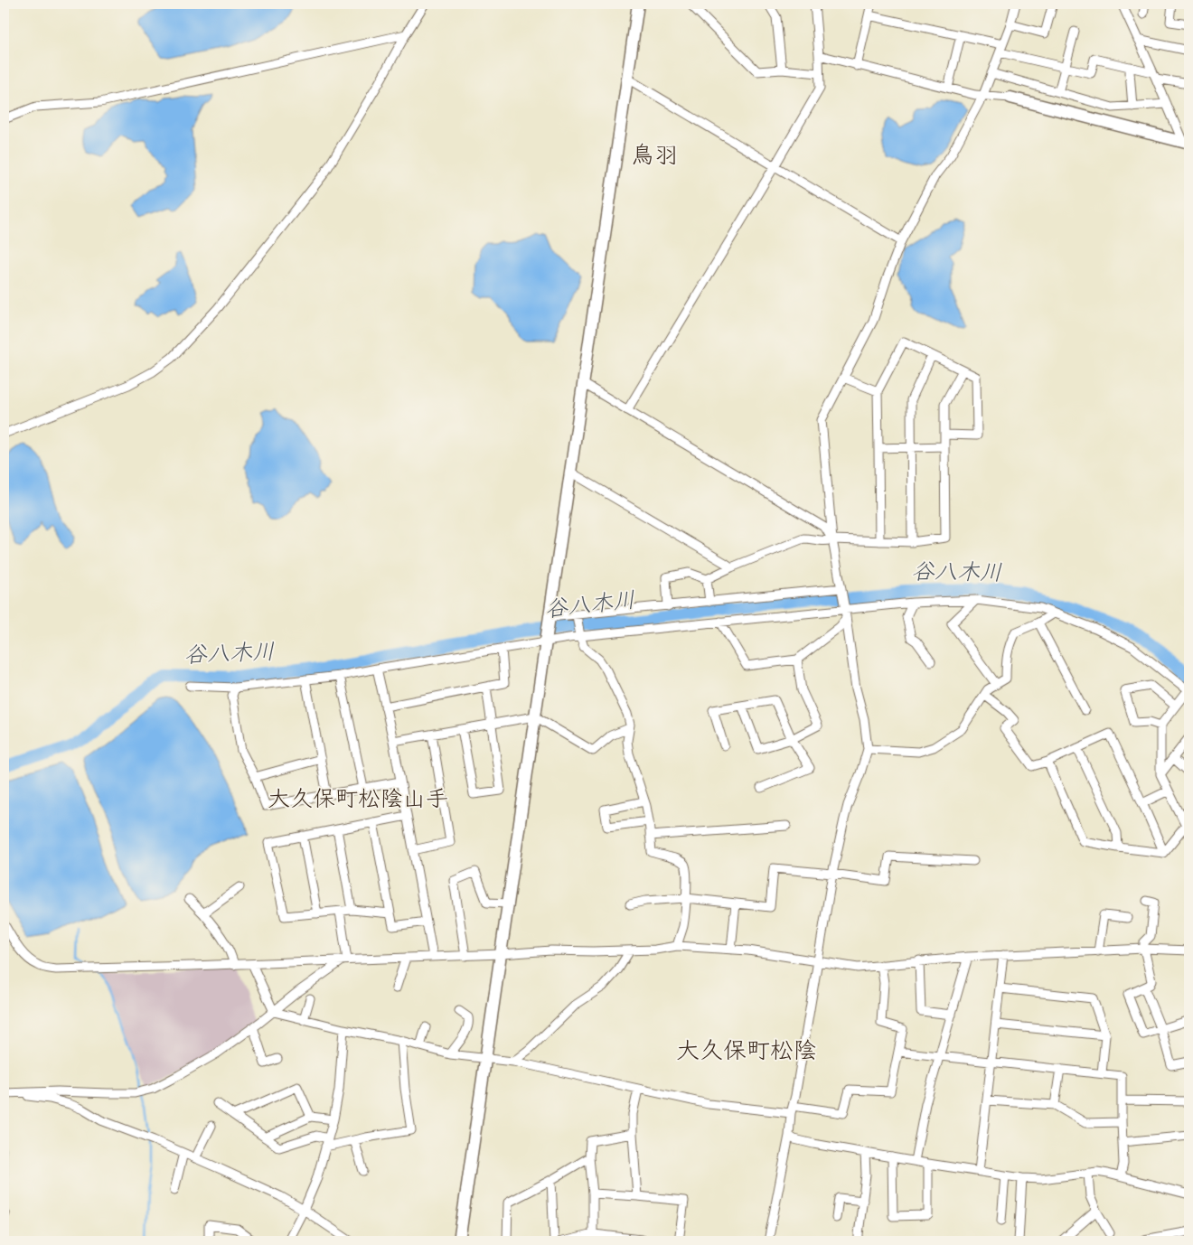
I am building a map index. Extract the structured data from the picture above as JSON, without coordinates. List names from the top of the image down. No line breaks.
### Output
{"districts":["鳥羽","大久保町松陰山手","大久保町松陰"],"water":["谷八木川"]}
